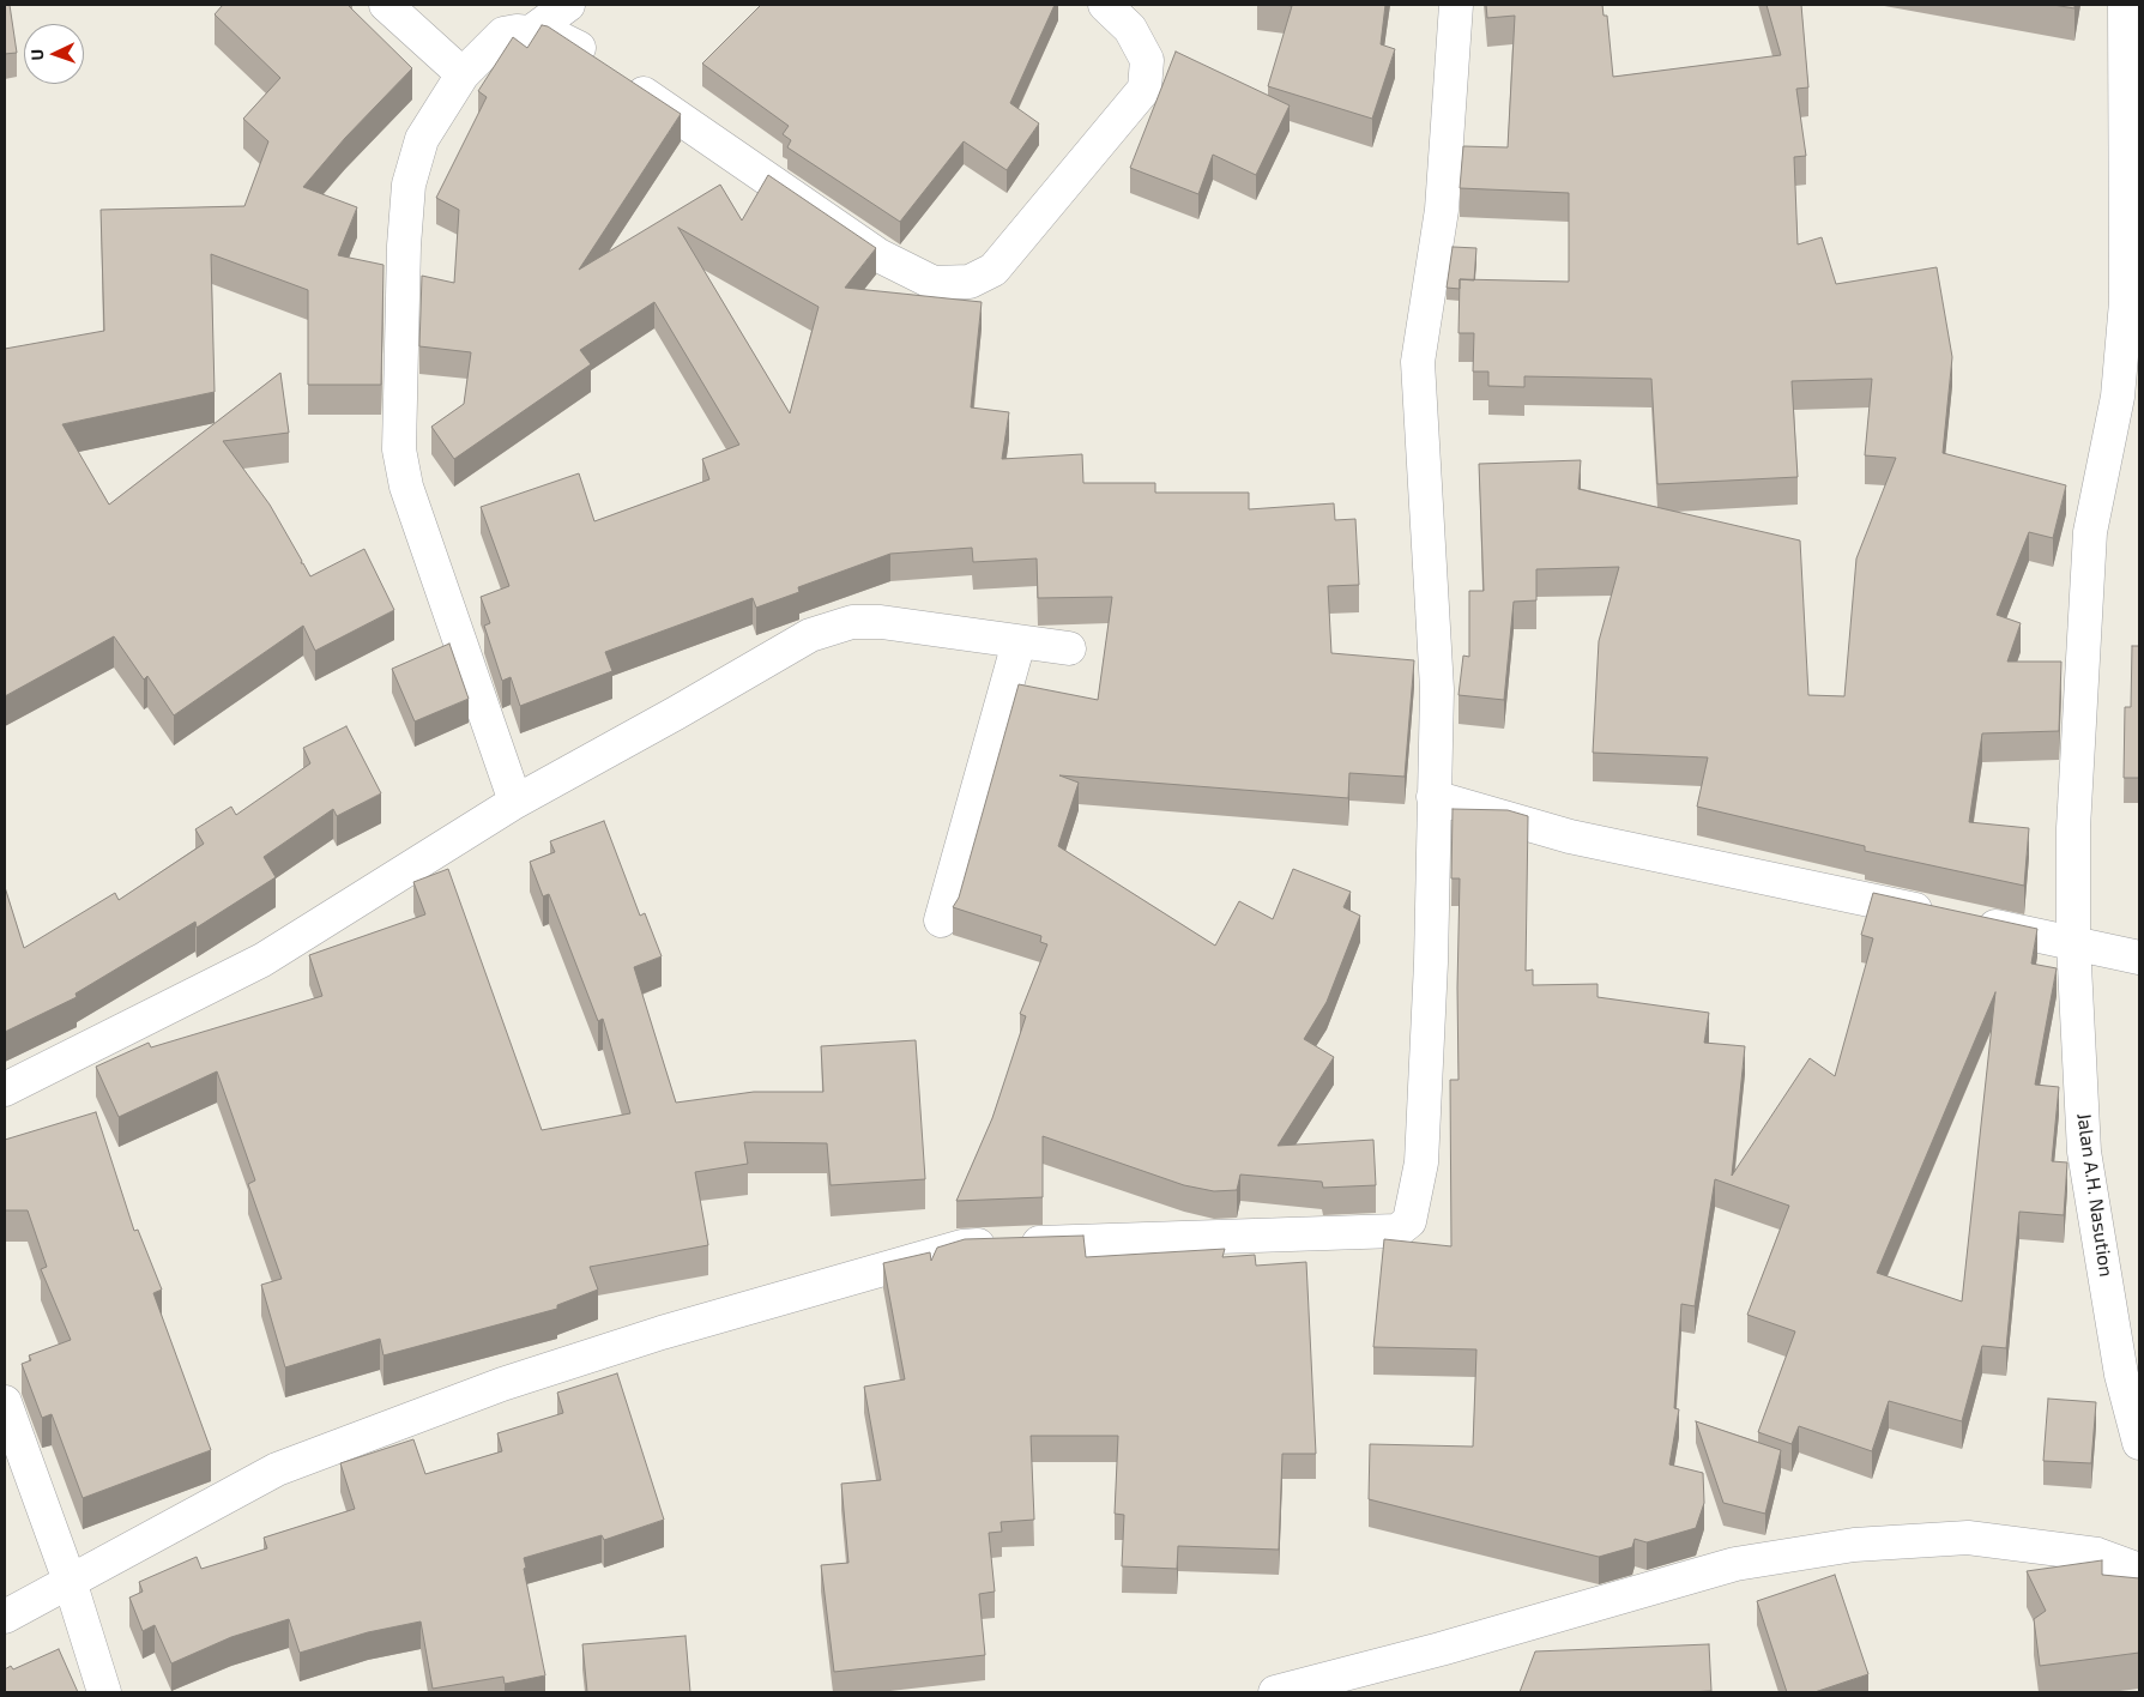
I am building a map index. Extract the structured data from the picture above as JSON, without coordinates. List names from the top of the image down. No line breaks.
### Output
{"streets":{"street":["Jalan A.H. Nasution"]},"north":"left"}
